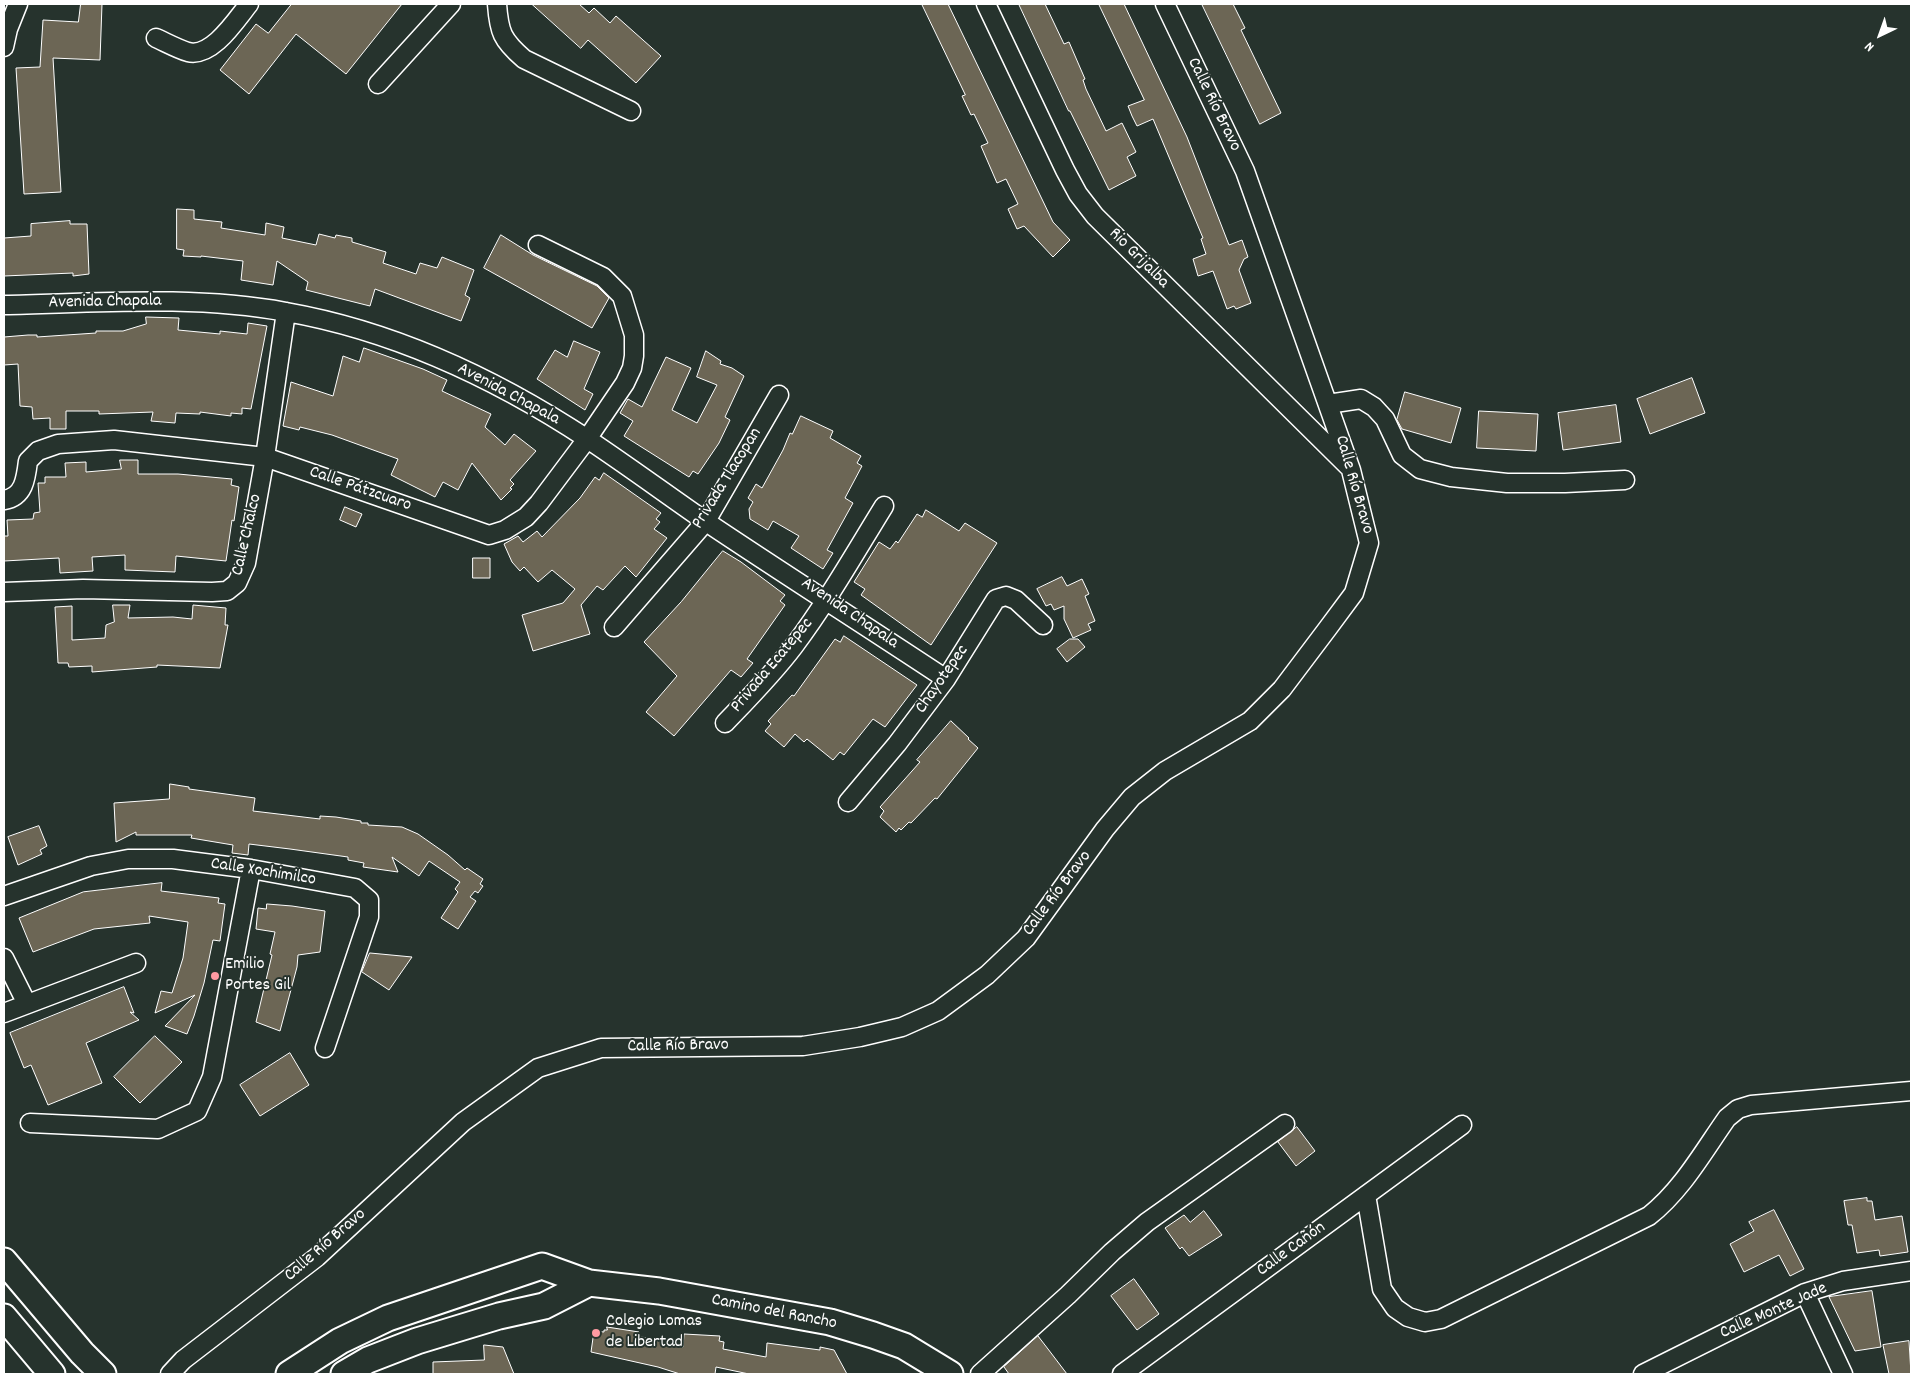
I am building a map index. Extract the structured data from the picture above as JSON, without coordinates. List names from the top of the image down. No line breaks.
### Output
{"streets":{"main road":["Camino del Rancho"],"street":["Calle Río Bravo","Rio Grijalba","Avenida Chapala","Privada Tlacopan","Calle Pátzcuaro","Calle Chalco","Privada Ecatepec","Chayotepec","Calle Xochimilco","Calle Cañón","Calle Monte Jade"]},"crossings":[["Calle Río Bravo","Rio Grijalba"],["Avenida Chapala","Privada Tlacopan"],["Avenida Chapala","Calle Pátzcuaro"],["Avenida Chapala","Calle Chalco"],["Avenida Chapala","Privada Ecatepec"],["Avenida Chapala","Chayotepec"],["Calle Pátzcuaro","Calle Chalco"]],"places":["Emilio Portes Gil","Colegio Lomas de Libertad"],"north":"bottom left"}
